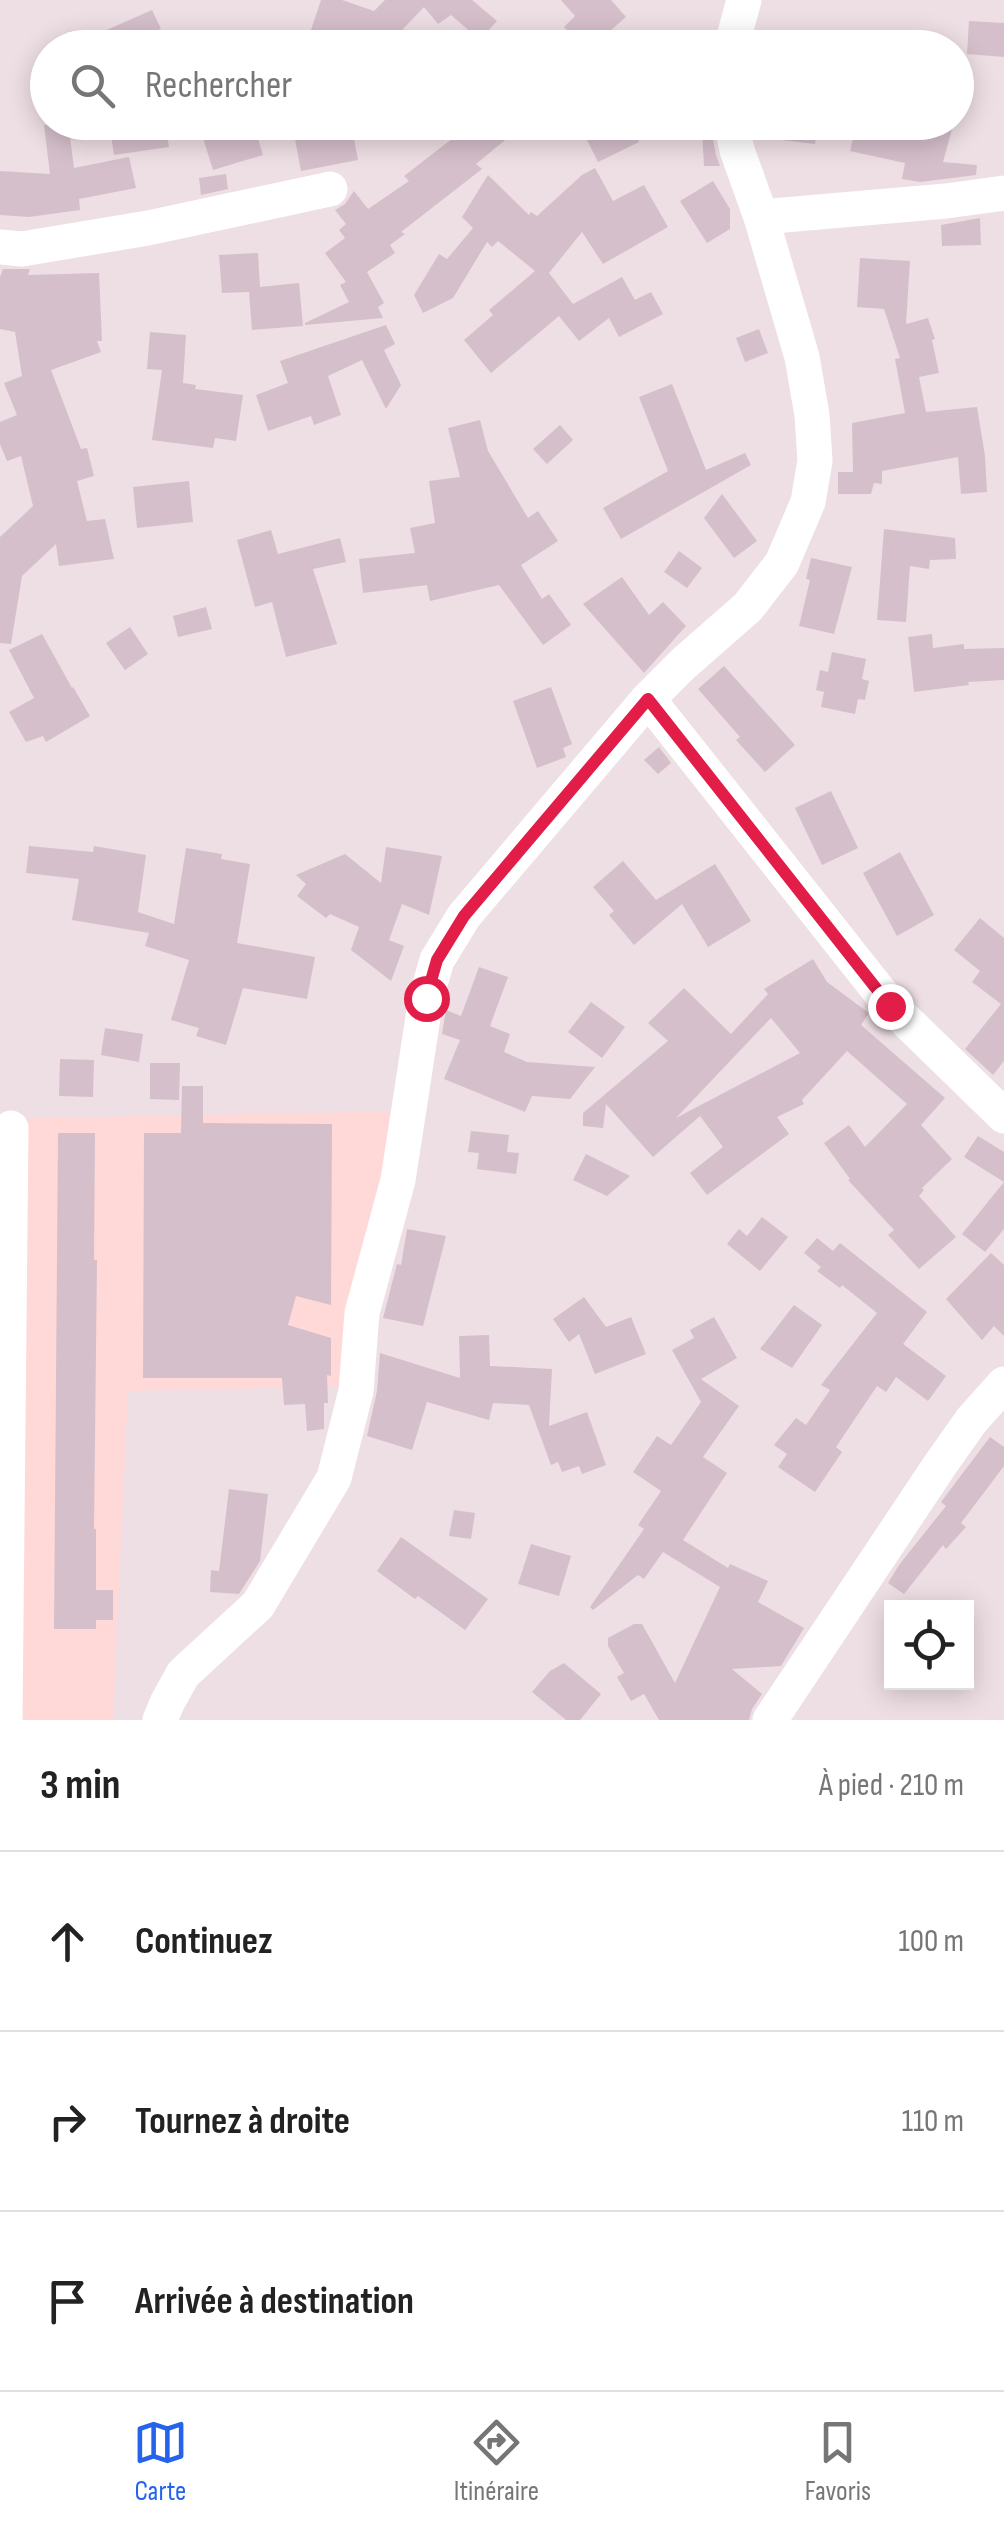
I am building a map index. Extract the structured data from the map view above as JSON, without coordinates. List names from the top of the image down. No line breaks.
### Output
{"page":{"search":"Rechercher","heading":["3 min","À pied · 210 m"],"list":[["Continuez","100 m"],["Tournez à droite","110 m"],"Arrivée à destination"],"nav":["Carte","Itinéraire","Favoris"]}}
